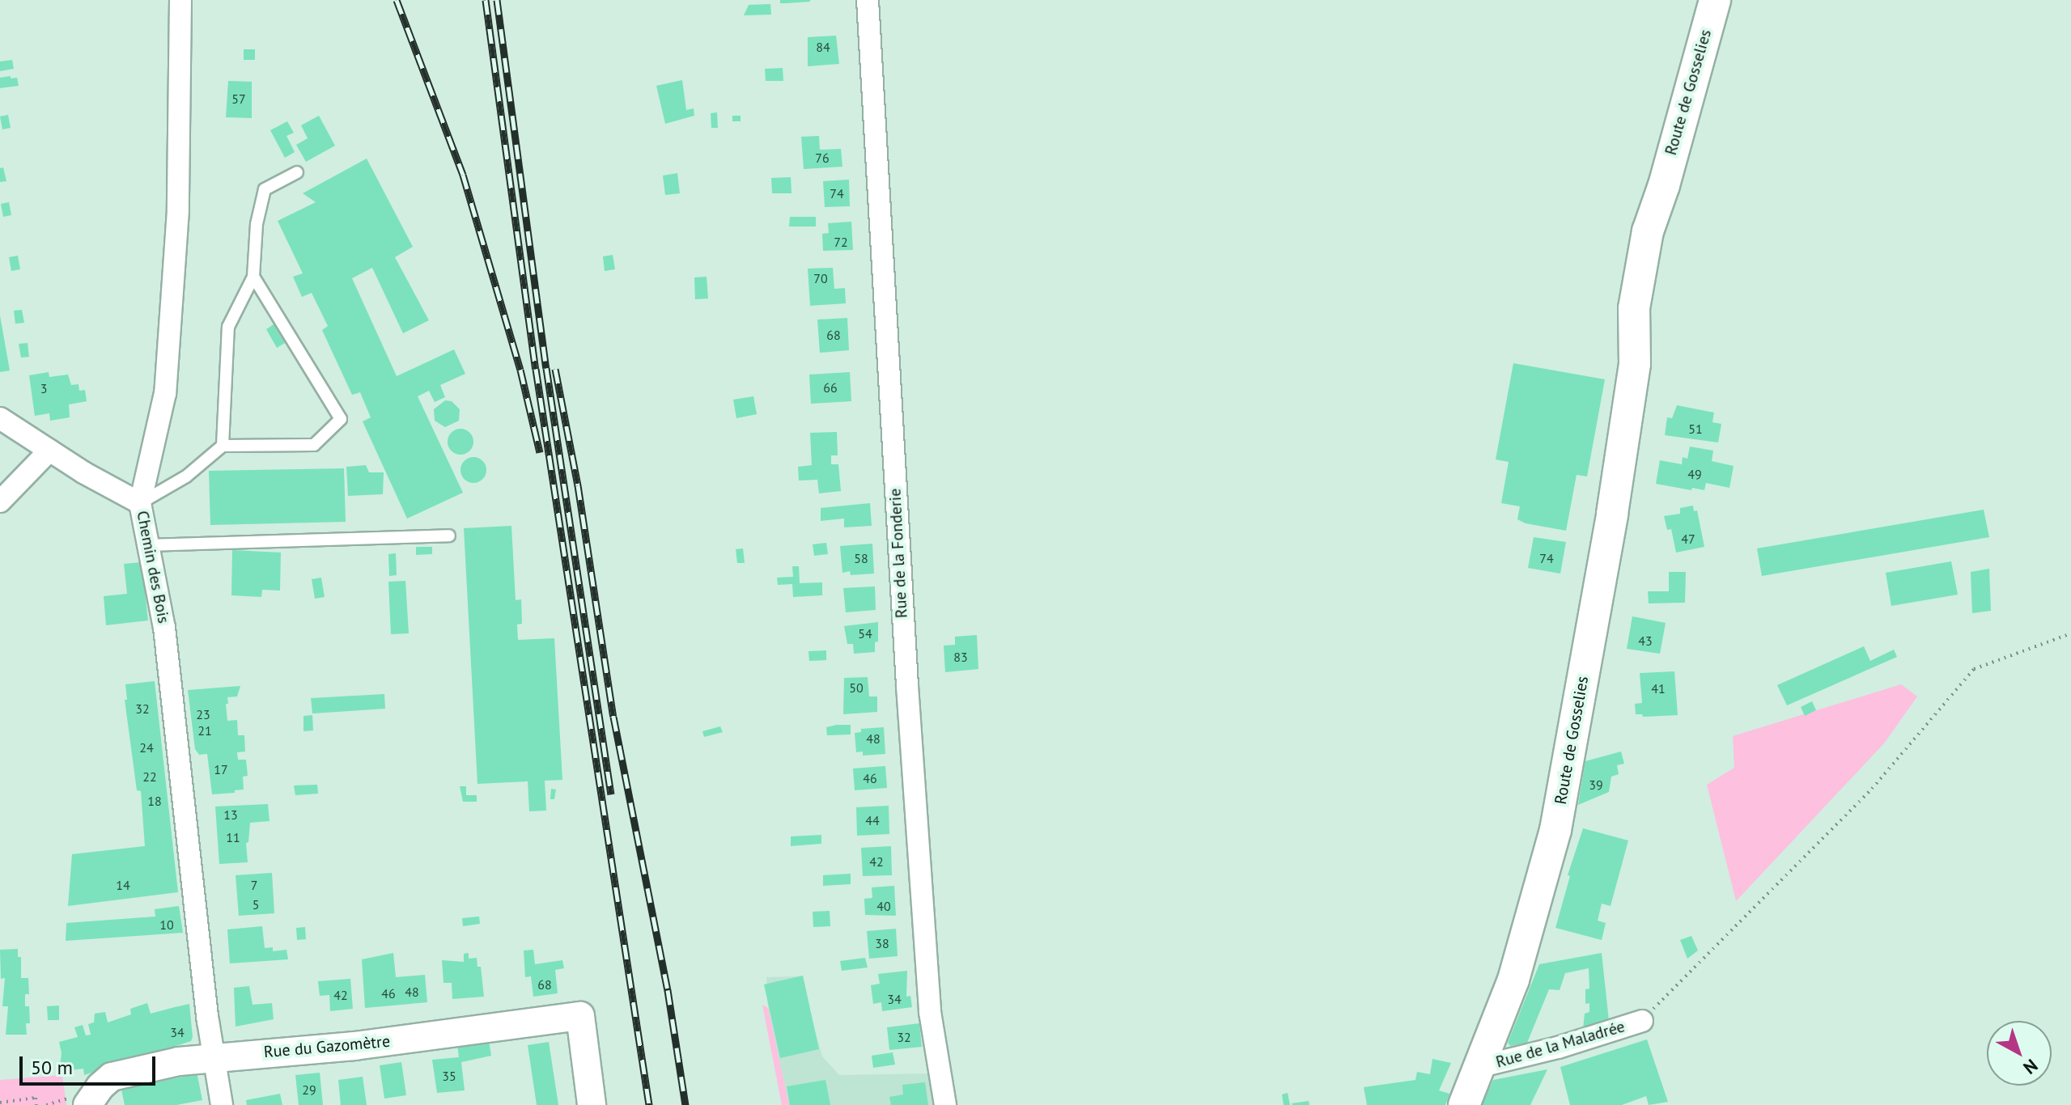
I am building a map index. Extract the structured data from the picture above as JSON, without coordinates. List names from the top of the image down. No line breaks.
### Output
{"streets":{"main road":["Route de Gosselies"],"street":["Rue de la Fonderie","Chemin des Bois","Rue de la Maladrée","Rue du Gazomètre"]},"crossings":[["Route de Gosselies","Rue de la Maladrée"],["Chemin des Bois","Rue du Gazomètre"]],"house_numbers":["84","57","76","74","72","70","68","66","3","51","49","47","58","74","54","43","83","50","41","32","23","21","48","24","17","22","46","39","18","13","44","11","42","14","7","5","40","10","38","68","48","46","42","34","34","32","35","29"],"scale_bar":"50 m","north":"bottom right"}
